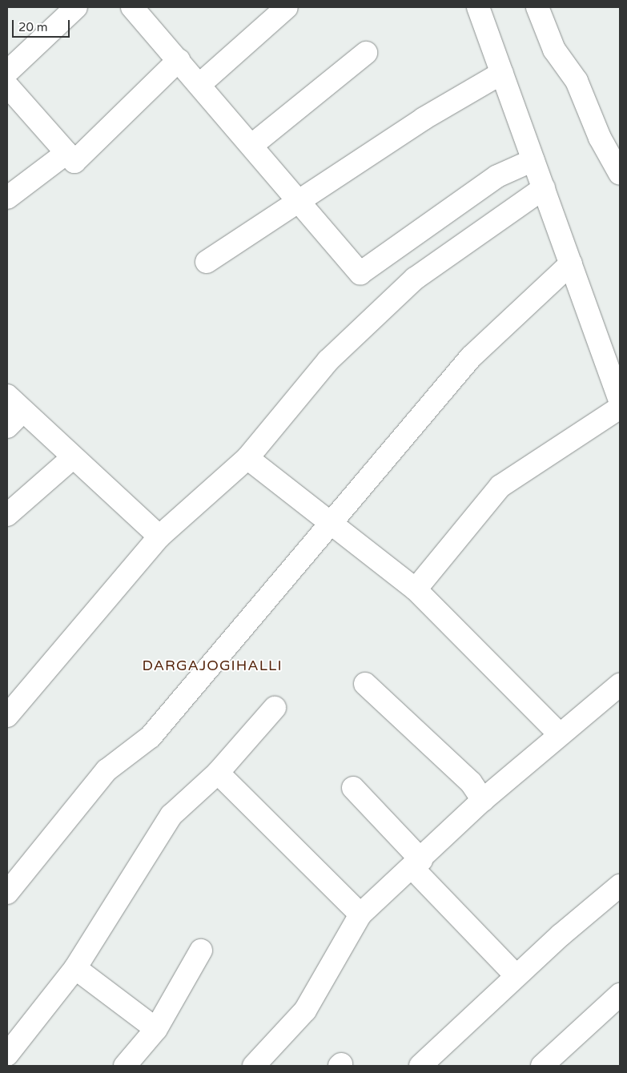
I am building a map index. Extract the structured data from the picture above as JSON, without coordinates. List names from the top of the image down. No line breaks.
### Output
{"districts":["DARGAJOGIHALLI"],"scale_bar":"20 m"}
